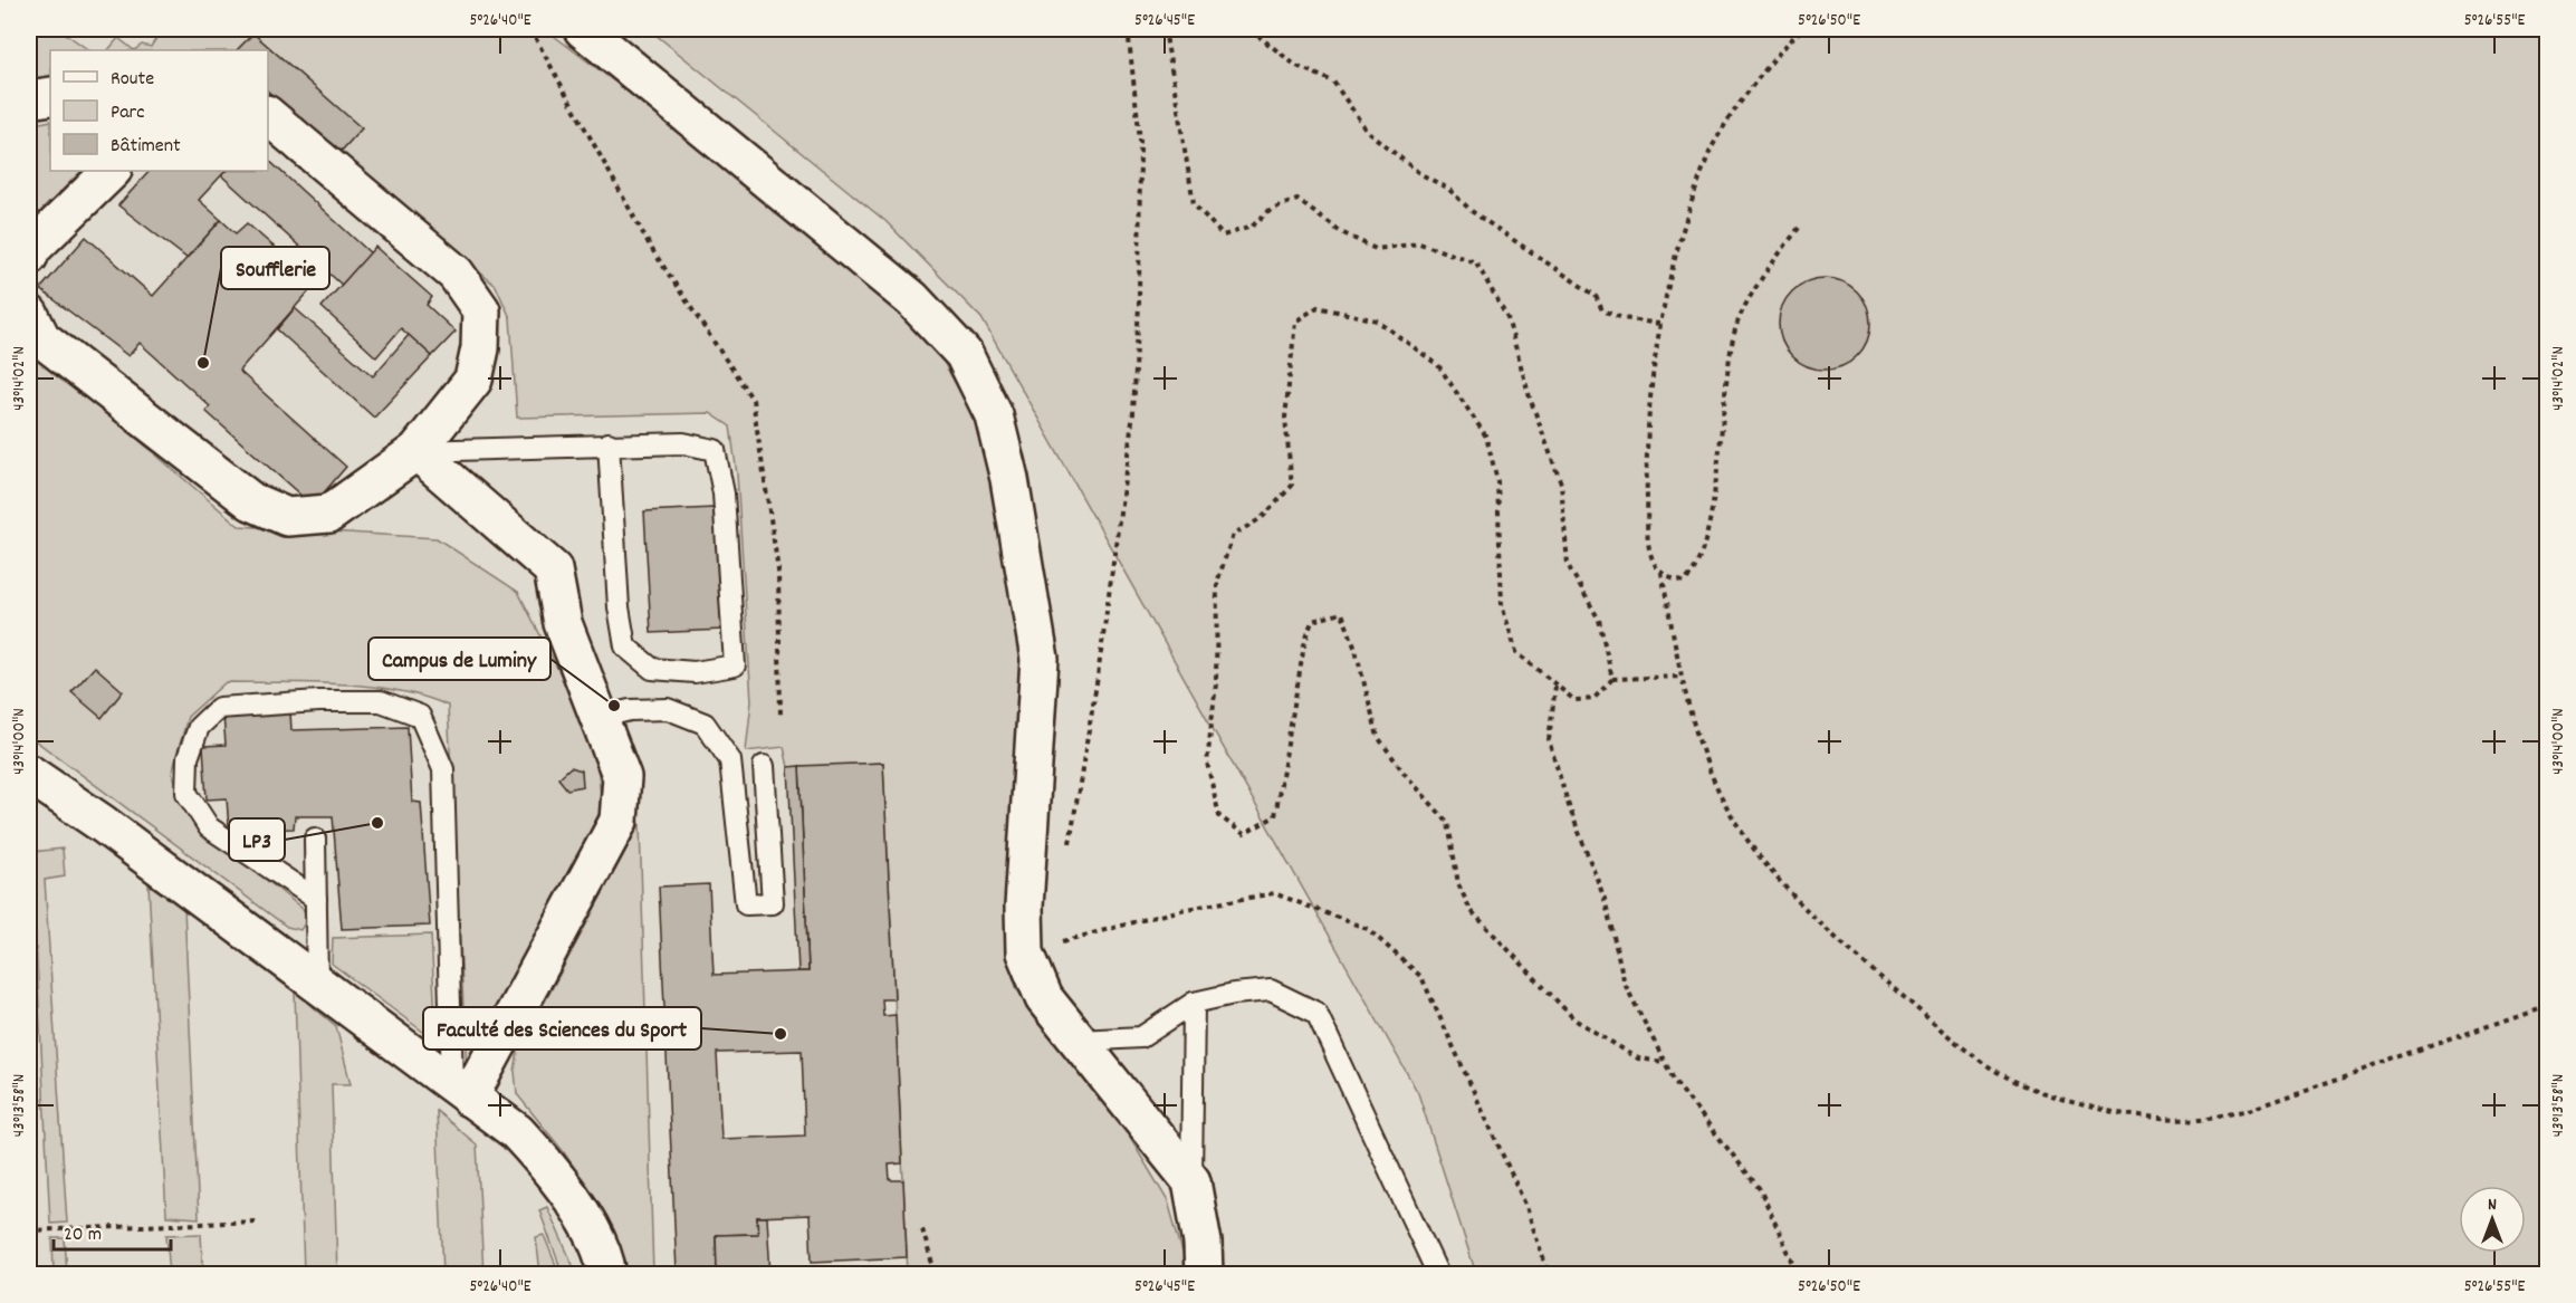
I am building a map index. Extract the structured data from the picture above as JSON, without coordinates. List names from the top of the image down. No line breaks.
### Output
{"places":["Soufflerie","Campus de Luminy","LP3","Faculté des Sciences du Sport"],"legend":["Route","Parc","Bâtiment"],"scale_bar":"20 m","north":"top","coordinates":["5°26'40\"E","5°26'45\"E","5°26'50\"E","5°26'55\"E","43°14'02\"N","43°14'00\"N","43°13'58\"N"]}
